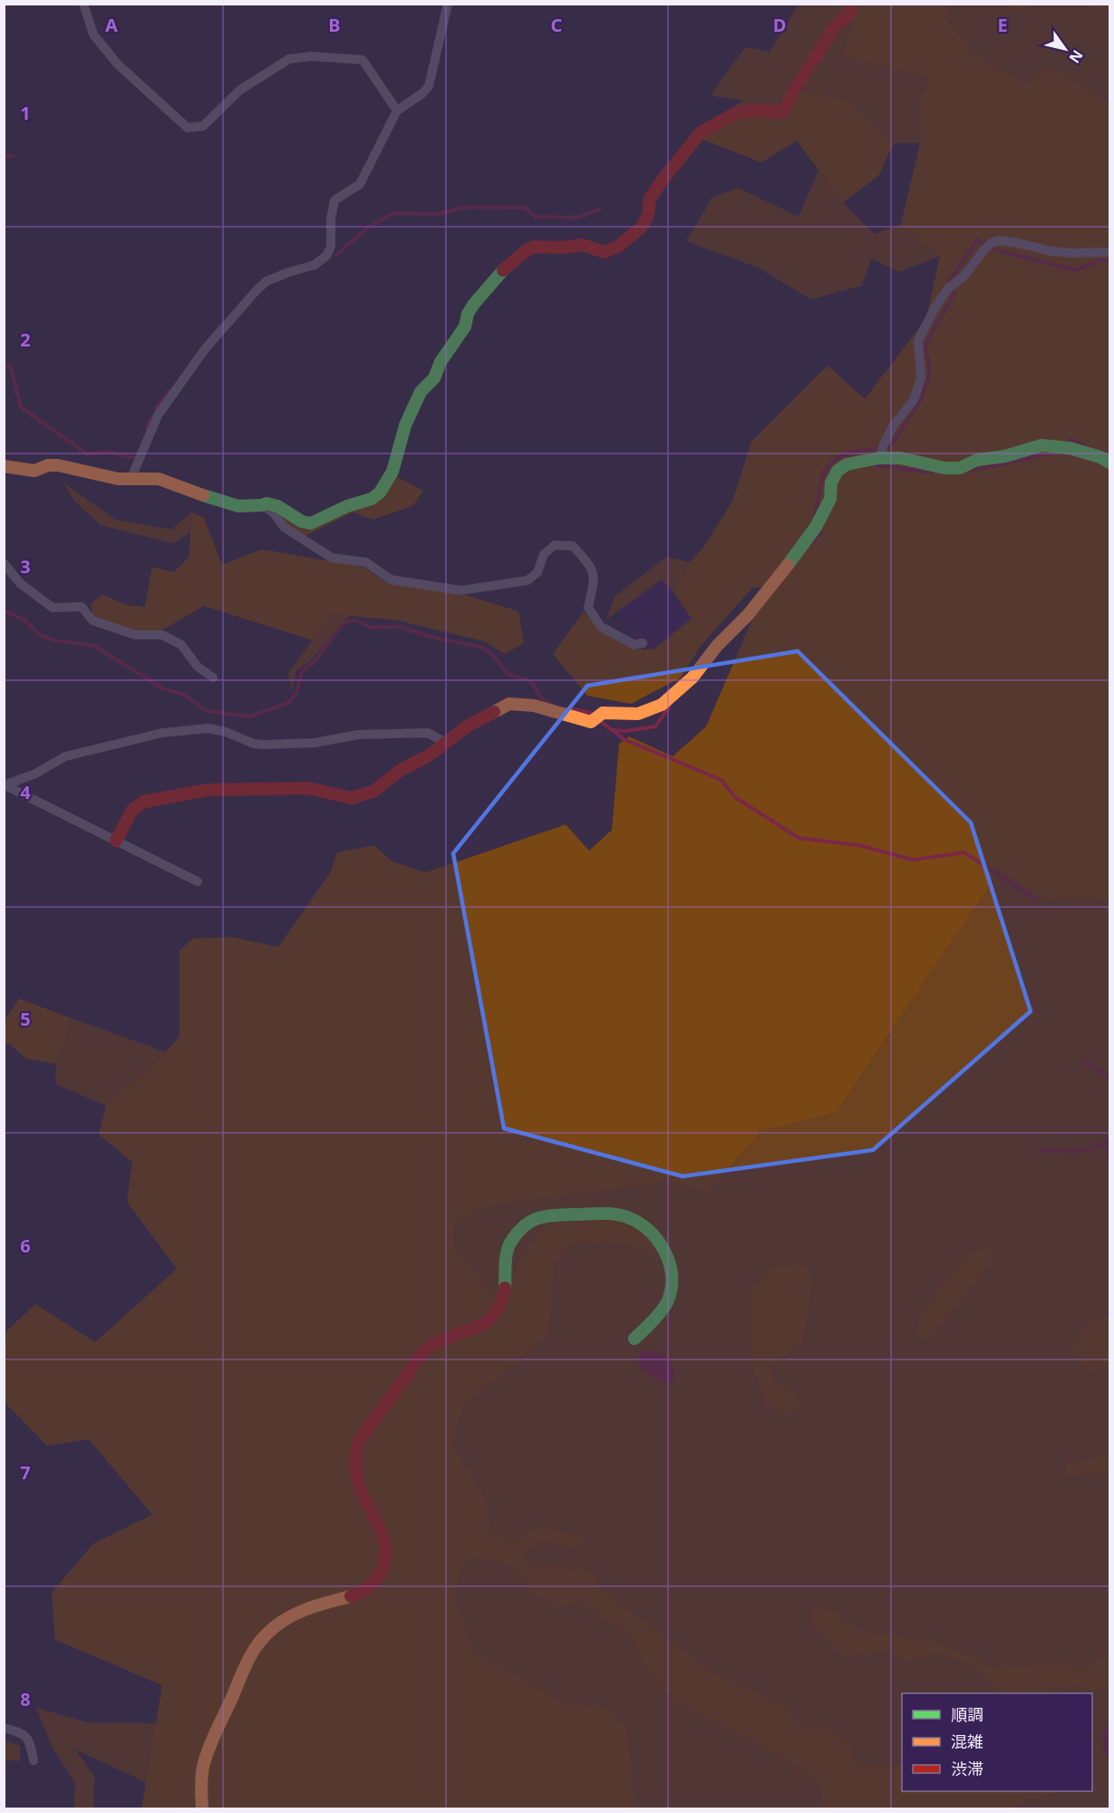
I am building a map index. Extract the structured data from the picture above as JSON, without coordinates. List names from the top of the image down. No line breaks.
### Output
{"legend":["順調","混雑","渋滞"],"north":"bottom right","grid":{"columns":["A","B","C","D","E"],"rows":["1","2","3","4","5","6","7","8"]}}
